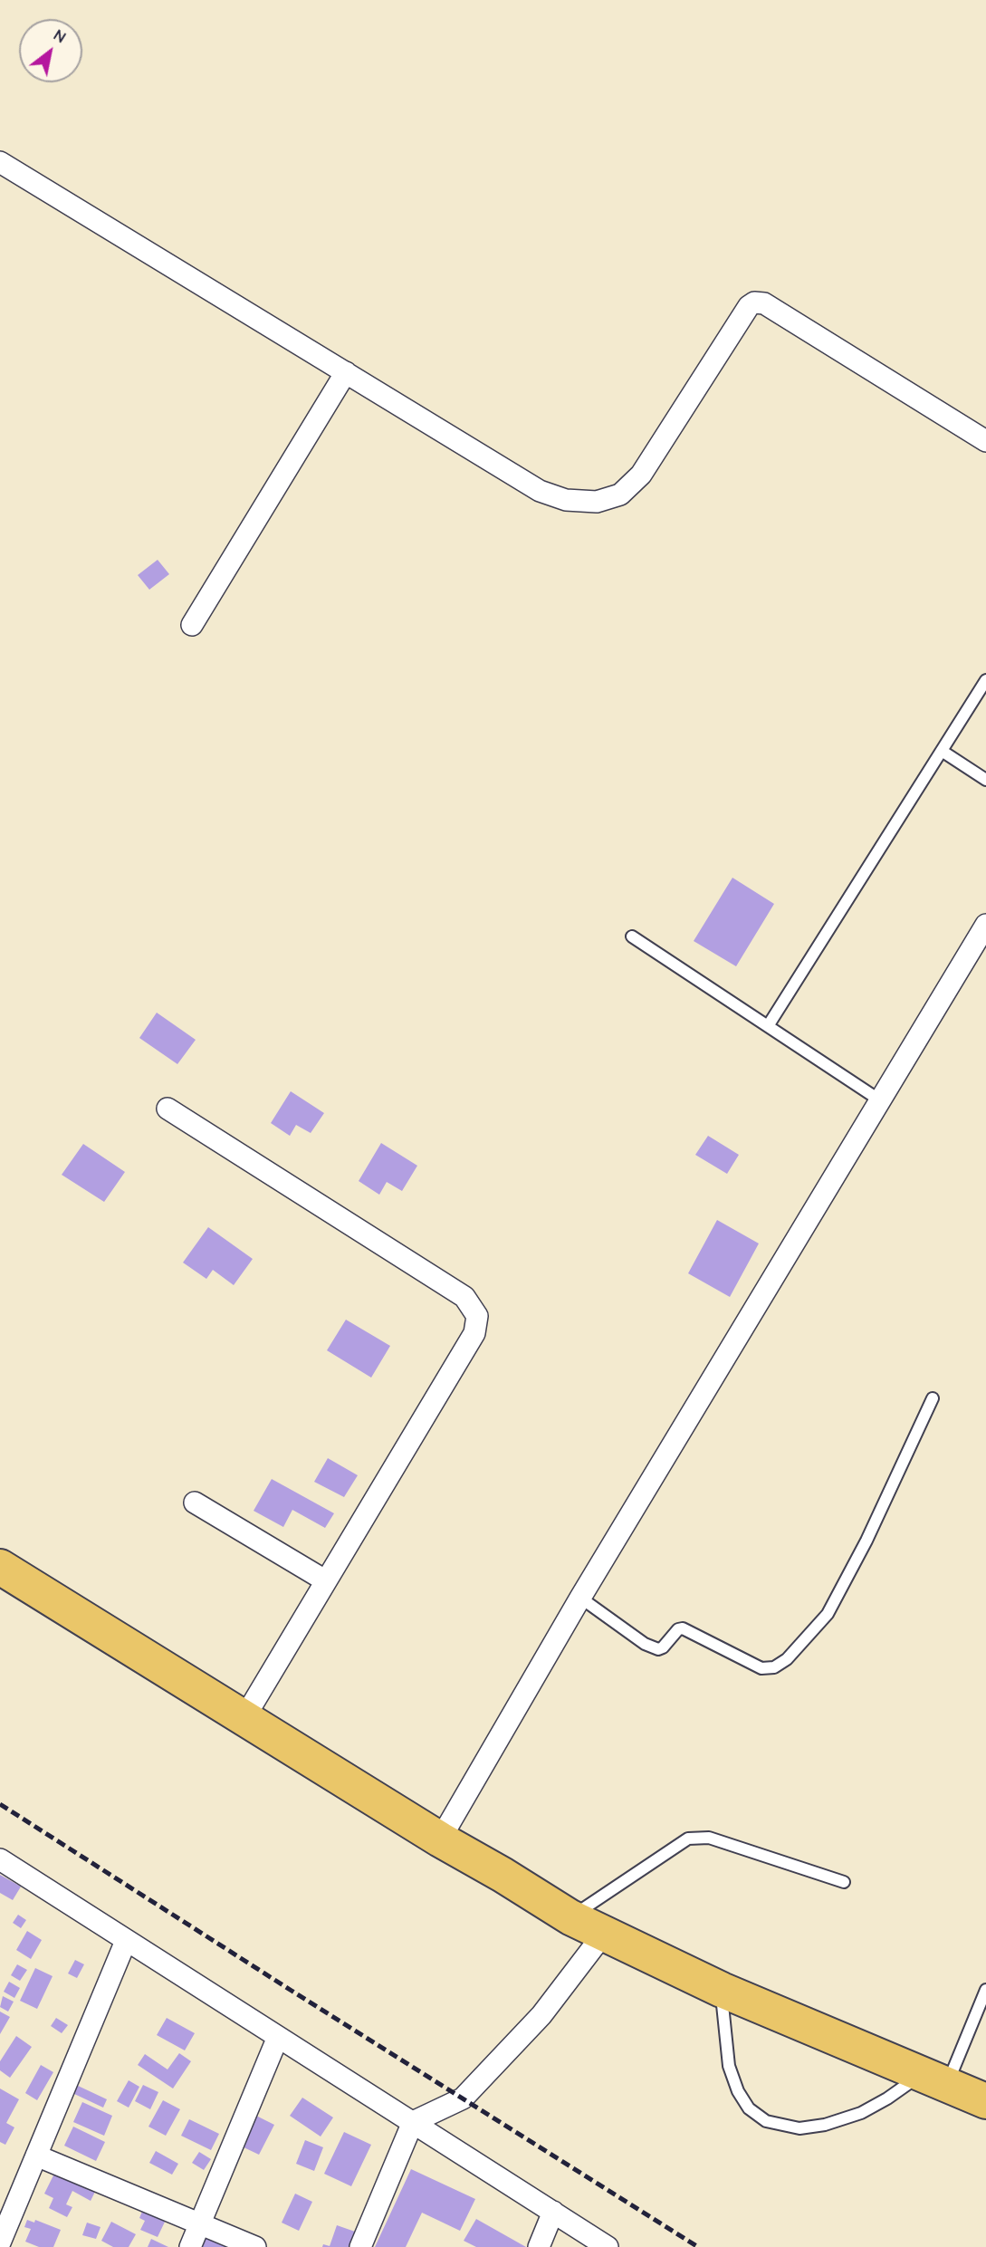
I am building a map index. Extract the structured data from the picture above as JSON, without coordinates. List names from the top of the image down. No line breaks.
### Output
{"north":"top right"}
